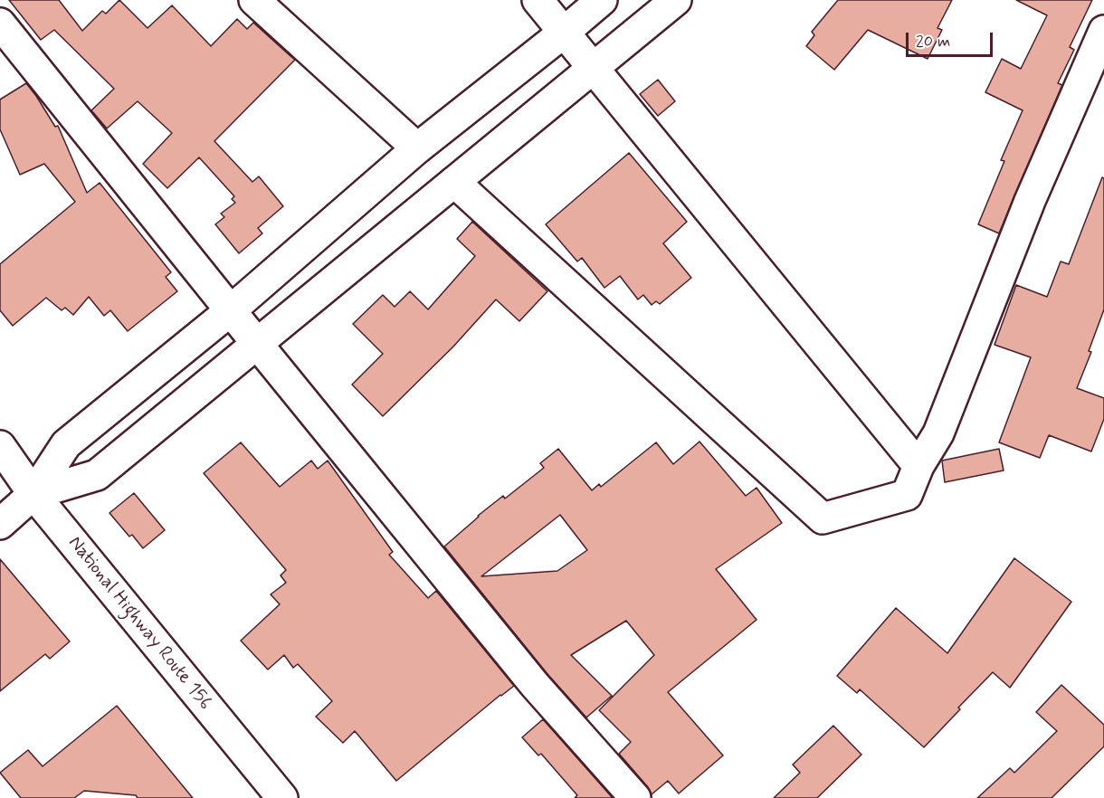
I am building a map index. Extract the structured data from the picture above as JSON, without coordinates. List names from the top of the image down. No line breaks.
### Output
{"streets":{"main road":["National Highway Route 156"]},"scale_bar":"20 m"}
